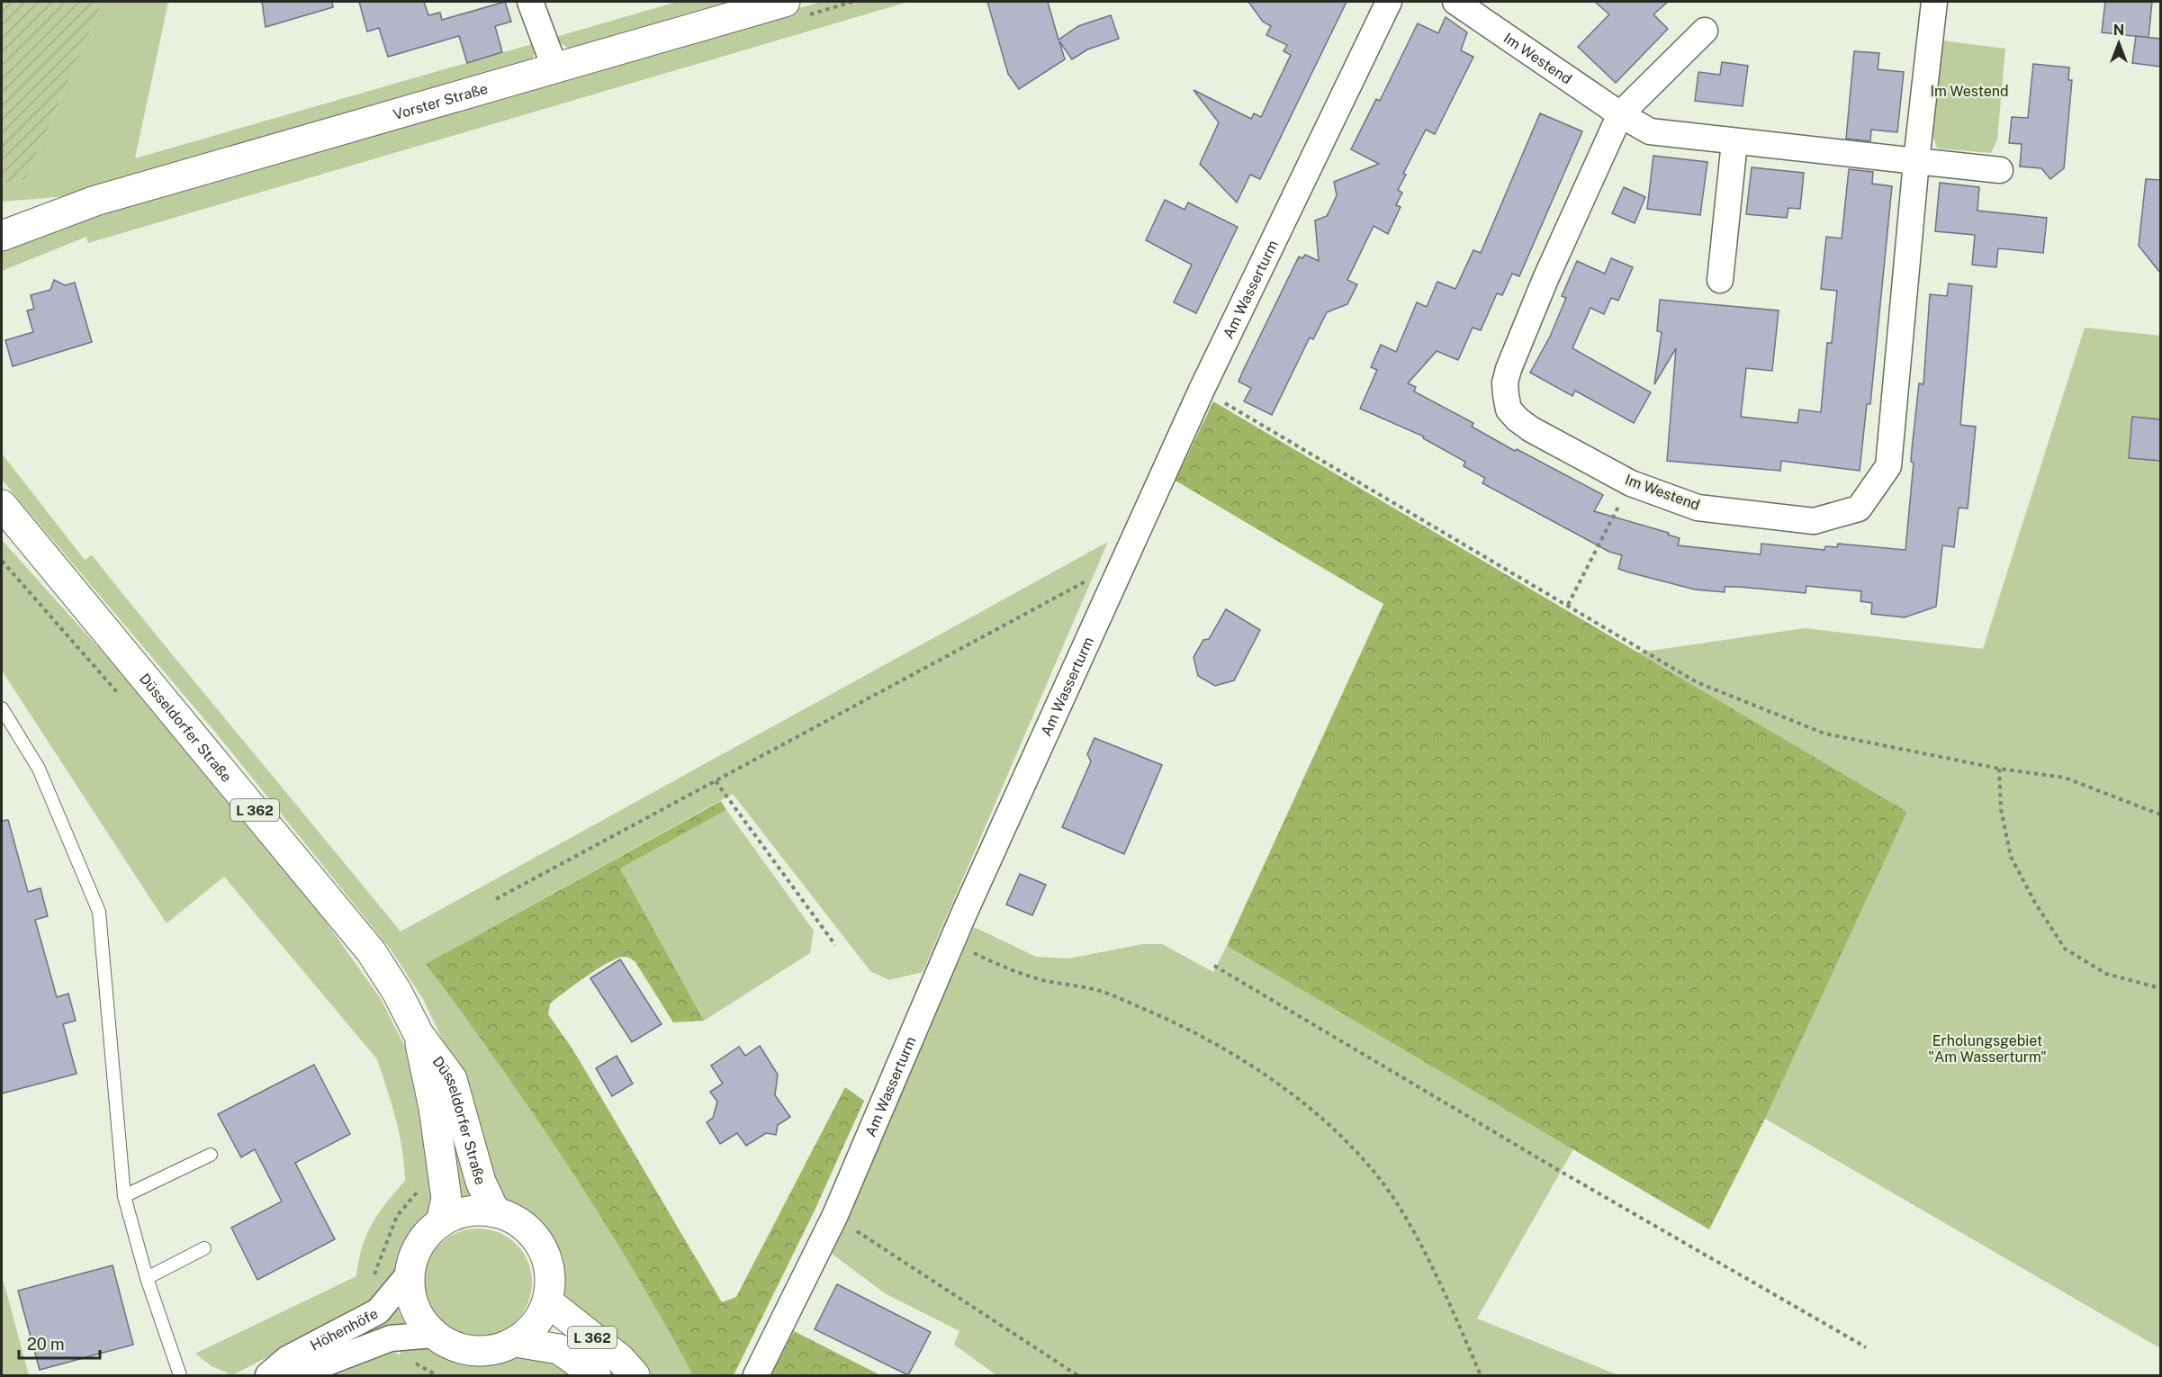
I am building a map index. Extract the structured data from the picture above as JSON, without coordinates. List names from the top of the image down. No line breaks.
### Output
{"streets":{"main road":["Vorster Straße","Düsseldorfer Straße","L 362"],"street":["Im Westend","Am Wasserturm","Höhenhöfe"]},"crossings":[["Düsseldorfer Straße","L 362"],["Düsseldorfer Straße","Höhenhöfe"],["L 362","Höhenhöfe"]],"parks":["Im Westend","Erholungsgebiet \"Am Wasserturm\""],"scale_bar":"20 m","north":"top"}
